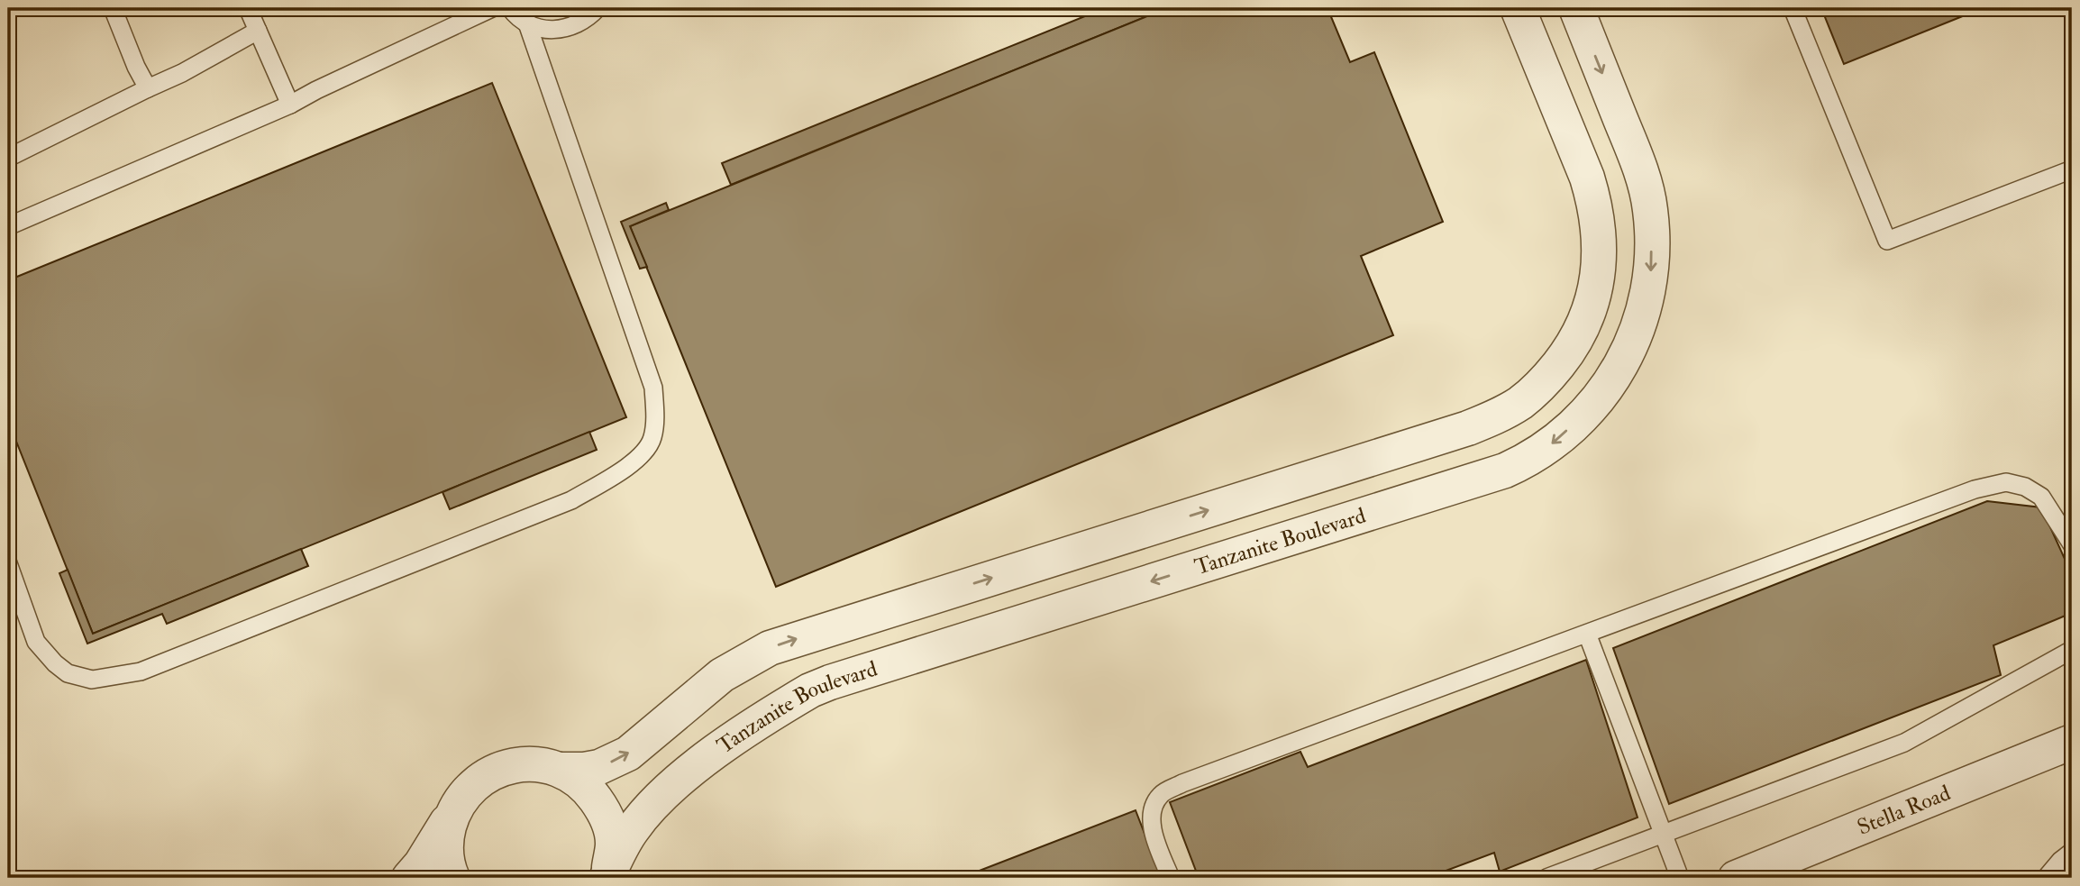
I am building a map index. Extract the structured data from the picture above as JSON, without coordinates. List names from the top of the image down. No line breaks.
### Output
{"streets":{"street":["Tanzanite Boulevard","Stella Road"]},"one_way":["Tanzanite Boulevard"]}
